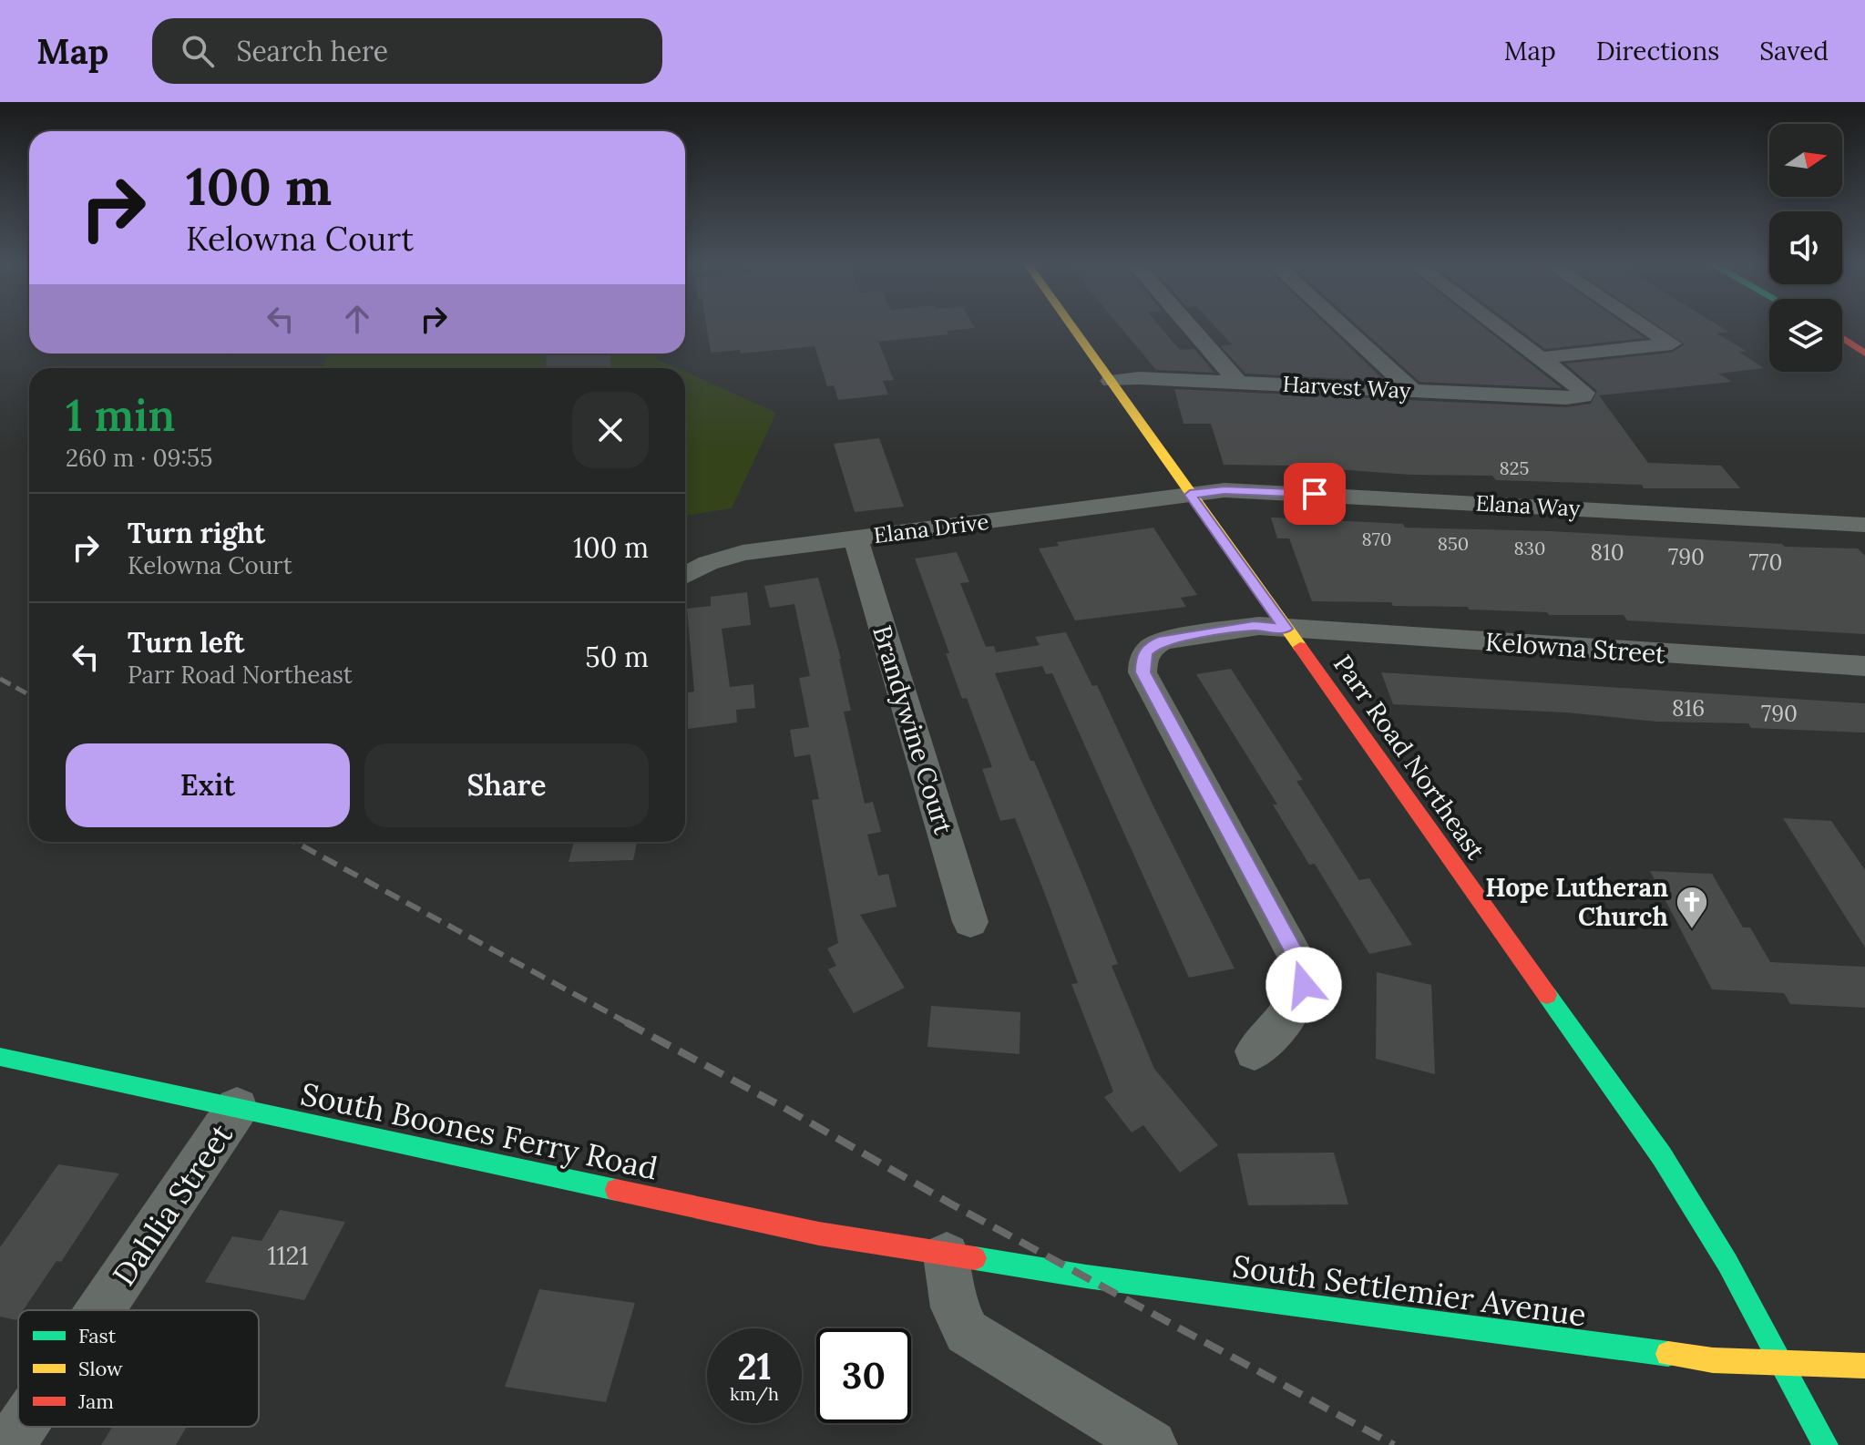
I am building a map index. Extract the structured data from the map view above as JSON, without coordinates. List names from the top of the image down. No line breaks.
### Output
{"streets":{"main road":["Parr Road Northeast","South Boones Ferry Road","South Settlemier Avenue"],"street":["Harvest Way","Elana Way","Elana Drive","Kelowna Street","Brandywine Court","Dahlia Street"]},"crossings":[["Harvest Way","Parr Road Northeast"],["Elana Way","Elana Drive"],["Elana Way","Parr Road Northeast"],["Elana Drive","Brandywine Court"],["Elana Drive","Parr Road Northeast"],["Kelowna Street","Parr Road Northeast"],["Parr Road Northeast","South Settlemier Avenue"],["South Boones Ferry Road","Dahlia Street"],["South Boones Ferry Road","South Settlemier Avenue"]],"places":{"church":["Hope Lutheran Church"]},"house_numbers":["825","870","850","830","810","790","770","816","790","1121"],"legend":["Fast","Slow","Jam"],"north":"right","page":{"header":"Map","search":"Search here","nav":["Map","Directions","Saved"],"turn":["100 m","Kelowna Court"],"heading":["1 min","260 m · 09:55"],"list":[{"name":"Turn right","note":"Kelowna Court","value":"100 m"},{"name":"Turn left","note":"Parr Road Northeast","value":"50 m"}],"buttons":["Exit","Share"],"speed":"21 km/h","limit":"30"}}
